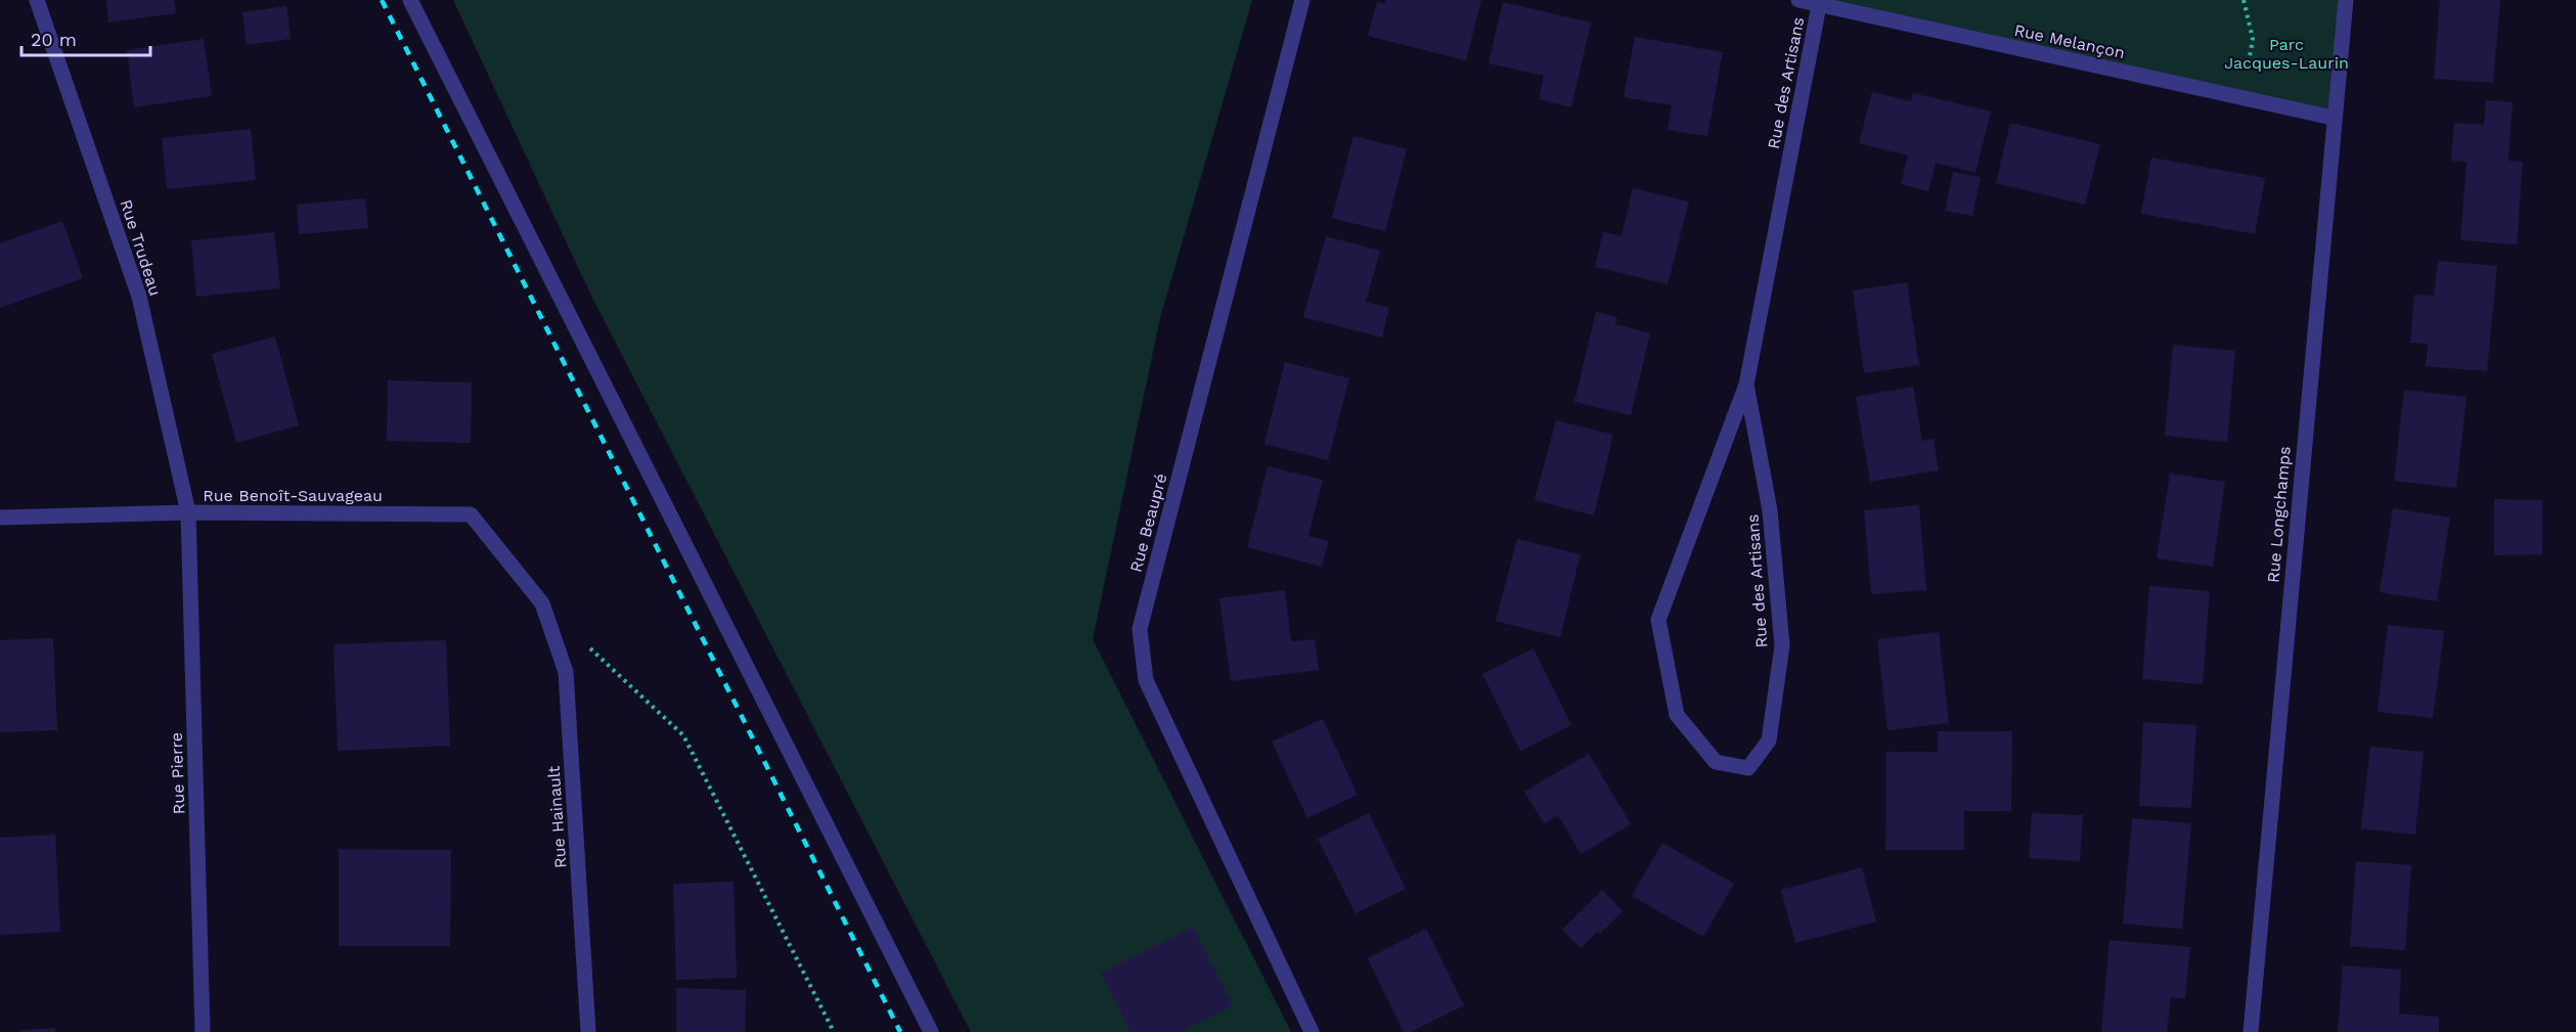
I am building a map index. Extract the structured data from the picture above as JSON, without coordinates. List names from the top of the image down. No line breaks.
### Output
{"streets":{"street":["Rue Melançon","Rue des Artisans","Rue Trudeau","Rue Benoît-Sauvageau","Rue Longchamps","Rue Beaupré","Rue Pierre","Rue Hainault"]},"crossings":[["Rue Melançon","Rue des Artisans"],["Rue Melançon","Rue Longchamps"],["Rue Trudeau","Rue Benoît-Sauvageau"],["Rue Trudeau","Rue Pierre"],["Rue Benoît-Sauvageau","Rue Pierre"],["Rue Benoît-Sauvageau","Rue Hainault"]],"parks":["Parc Jacques-Laurin"],"scale_bar":"20 m"}
